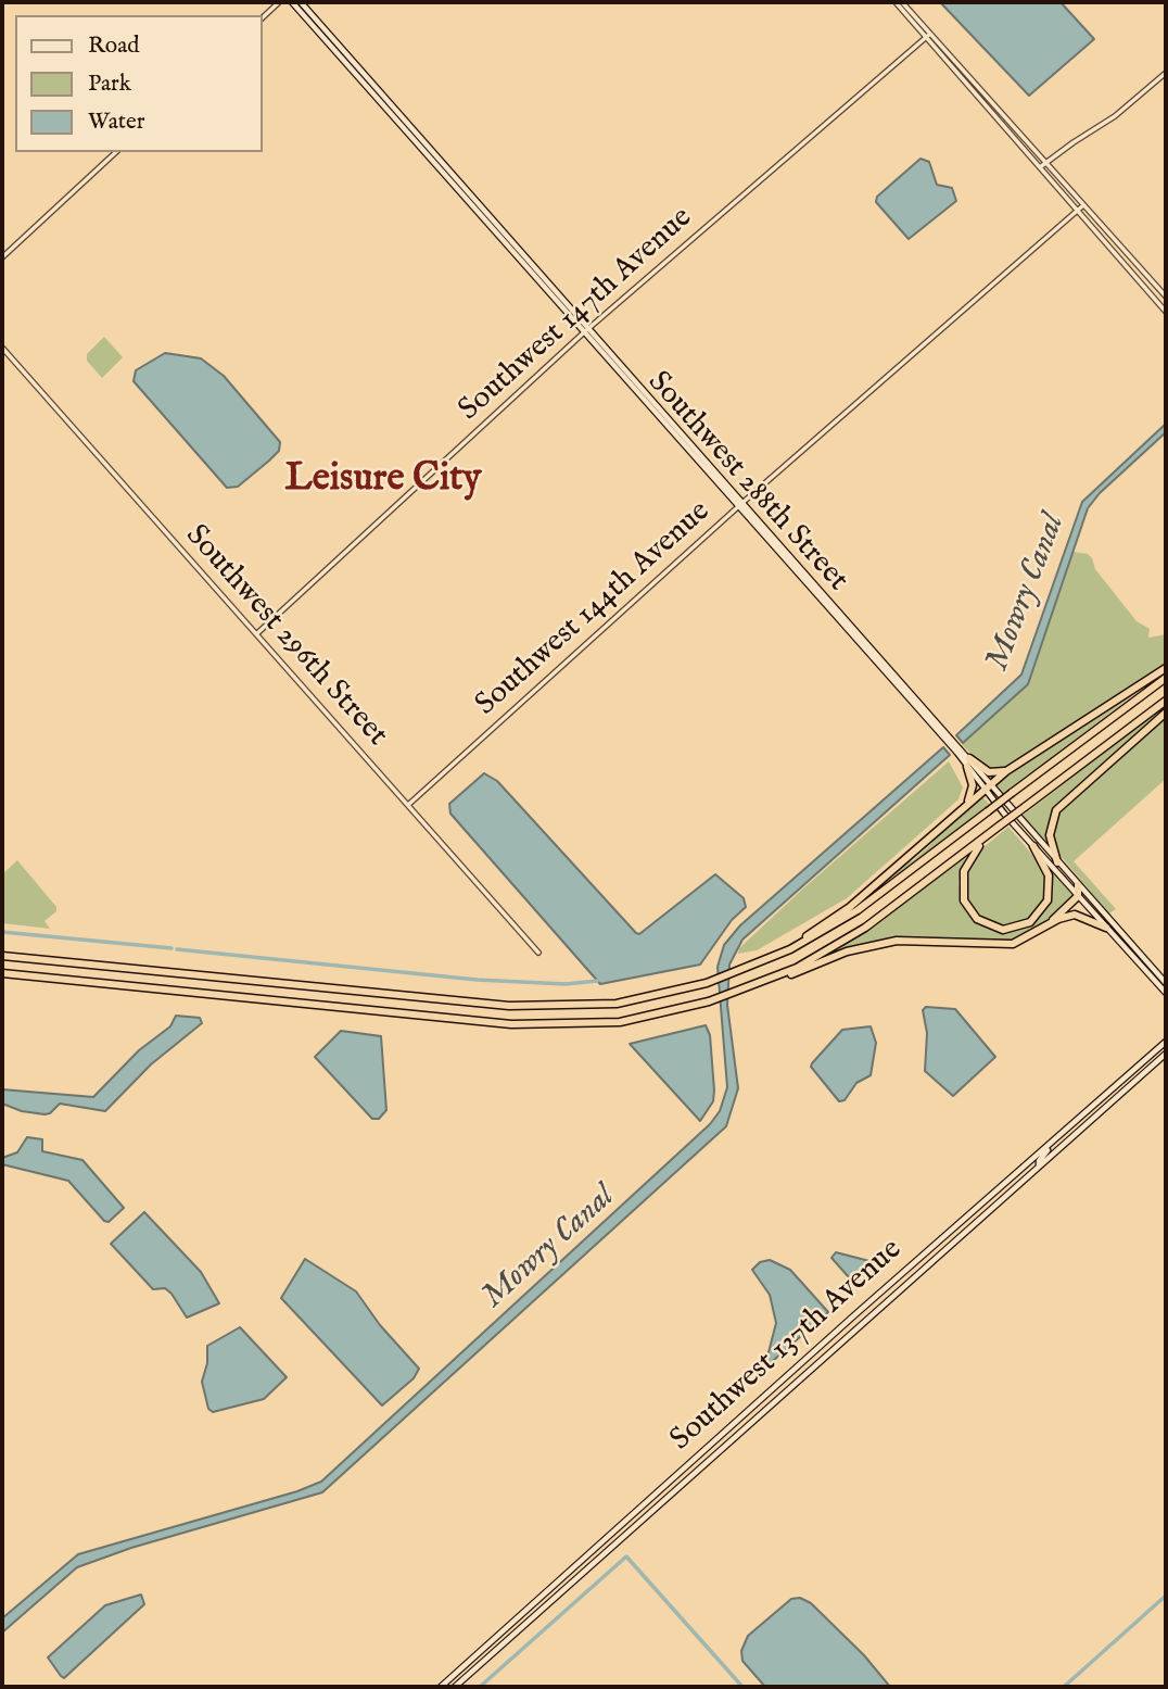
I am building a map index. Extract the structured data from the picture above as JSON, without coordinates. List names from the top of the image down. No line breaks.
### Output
{"streets":{"main road":["Southwest 288th Street","Southwest 137th Avenue"],"street":["Southwest 147th Avenue","Southwest 144th Avenue","Southwest 296th Street"]},"crossings":[["Southwest 147th Avenue","Southwest 288th Street"],["Southwest 147th Avenue","Southwest 296th Street"],["Southwest 288th Street","Southwest 144th Avenue"],["Southwest 144th Avenue","Southwest 296th Street"]],"districts":["Leisure City"],"water":["Mowry Canal"],"legend":["Road","Park","Water"]}
